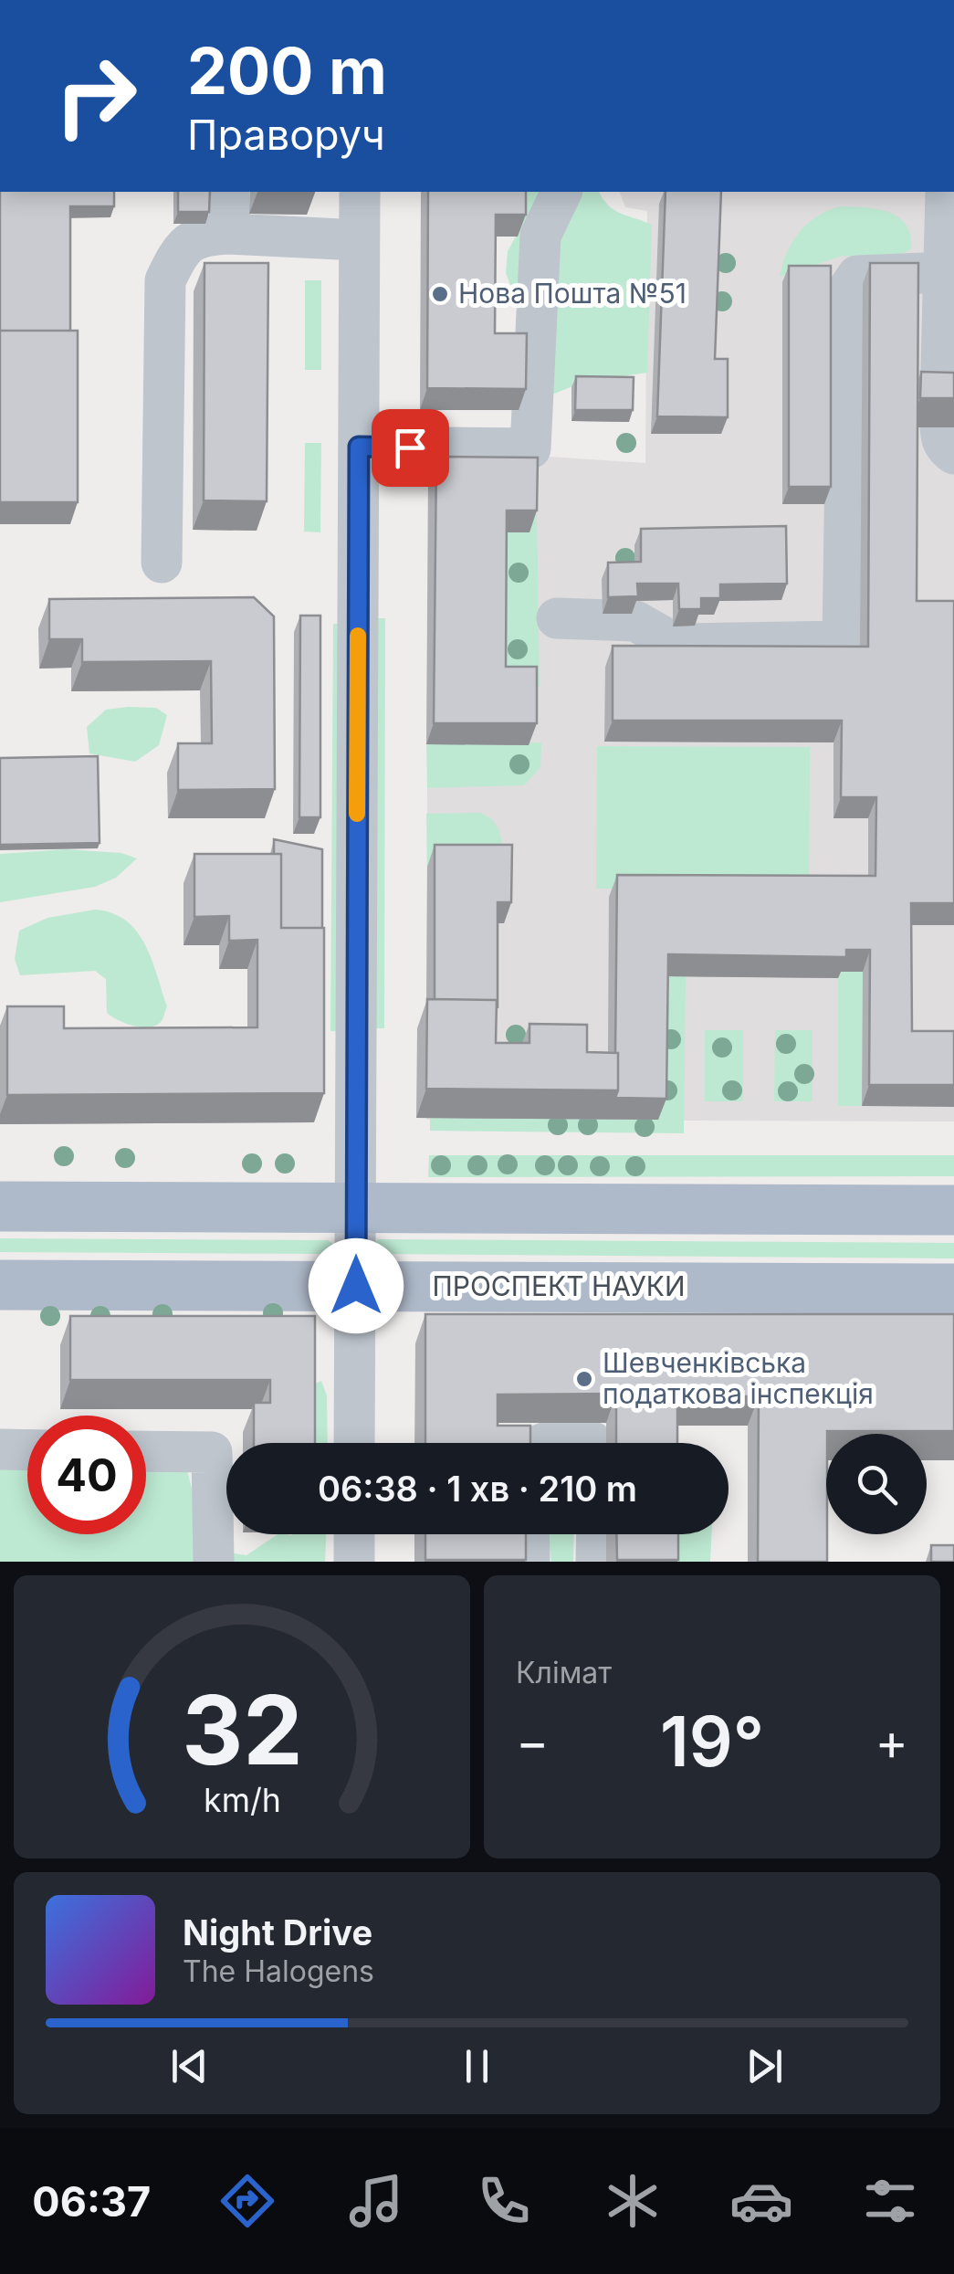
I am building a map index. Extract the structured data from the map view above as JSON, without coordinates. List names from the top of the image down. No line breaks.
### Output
{"streets":{"main road":["ПРОСПЕКТ НАУКИ"]},"places":["Нова Пошта №51","Шевченківська податкова інспекція"],"page":{"turn":["200 m","Праворуч"],"limit":"40","trip":"06:38 · 1 хв · 210 m","tile":"Клімат","heat":["−","19°","+"],"song":["Night Drive","The Halogens"],"tabs":"06:37","gauge":["32","km/h"]}}
